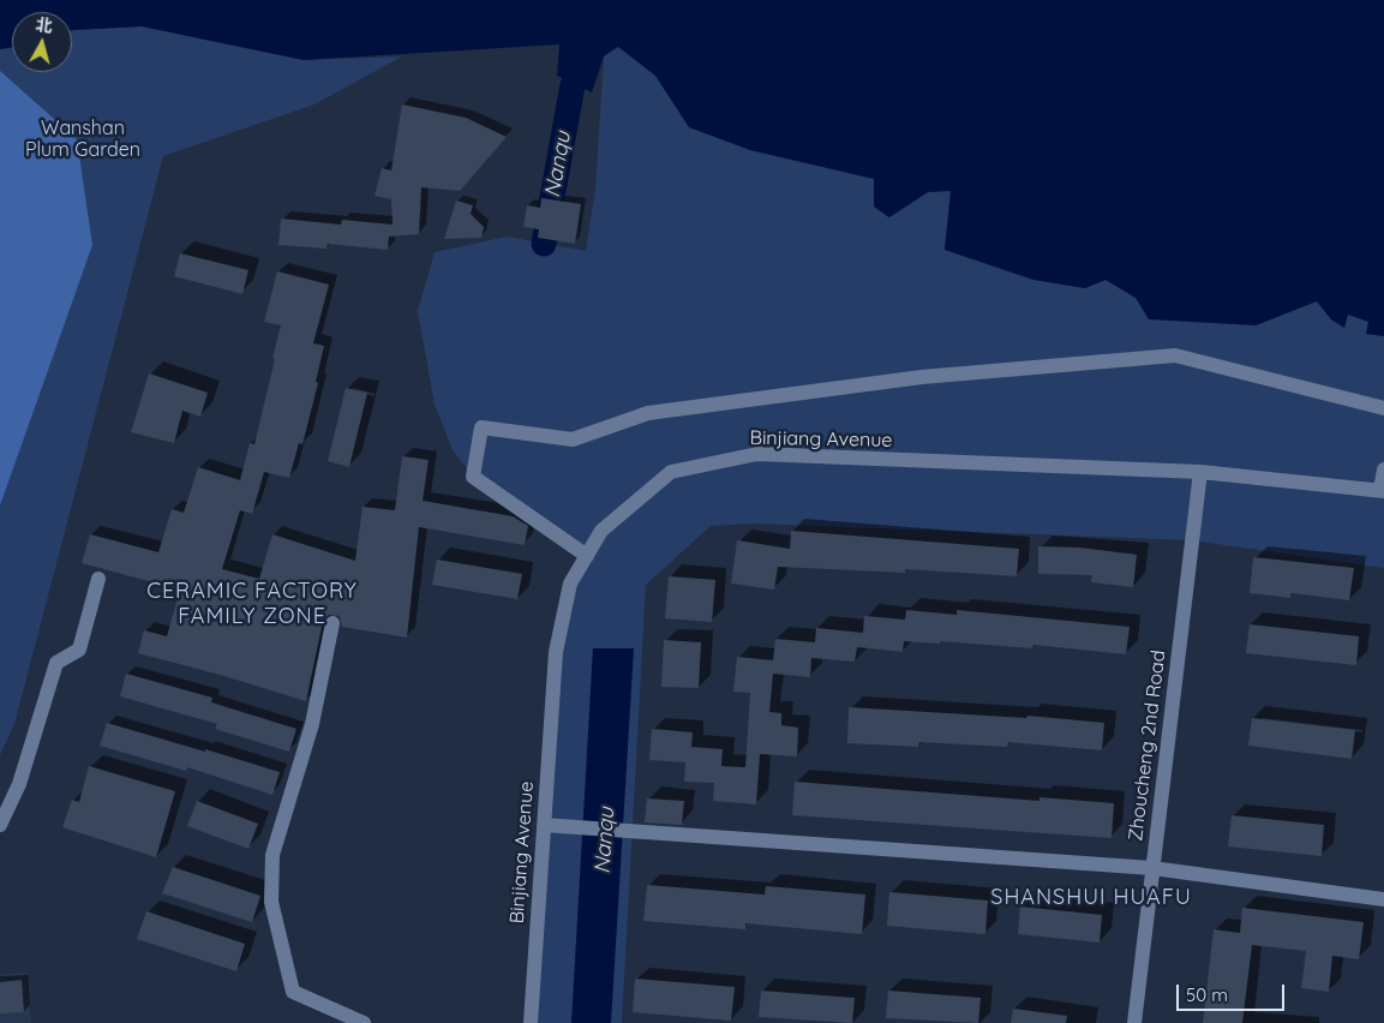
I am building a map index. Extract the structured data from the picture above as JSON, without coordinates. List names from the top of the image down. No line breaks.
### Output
{"streets":{"street":["Binjiang Avenue","Zhoucheng 2nd Road"]},"crossings":[["Binjiang Avenue","Zhoucheng 2nd Road"]],"districts":["CERAMIC FACTORY FAMILY ZONE","SHANSHUI HUAFU"],"water":["Nanqu"],"parks":["Wanshan Plum Garden"],"scale_bar":"50 m","north":"top"}
